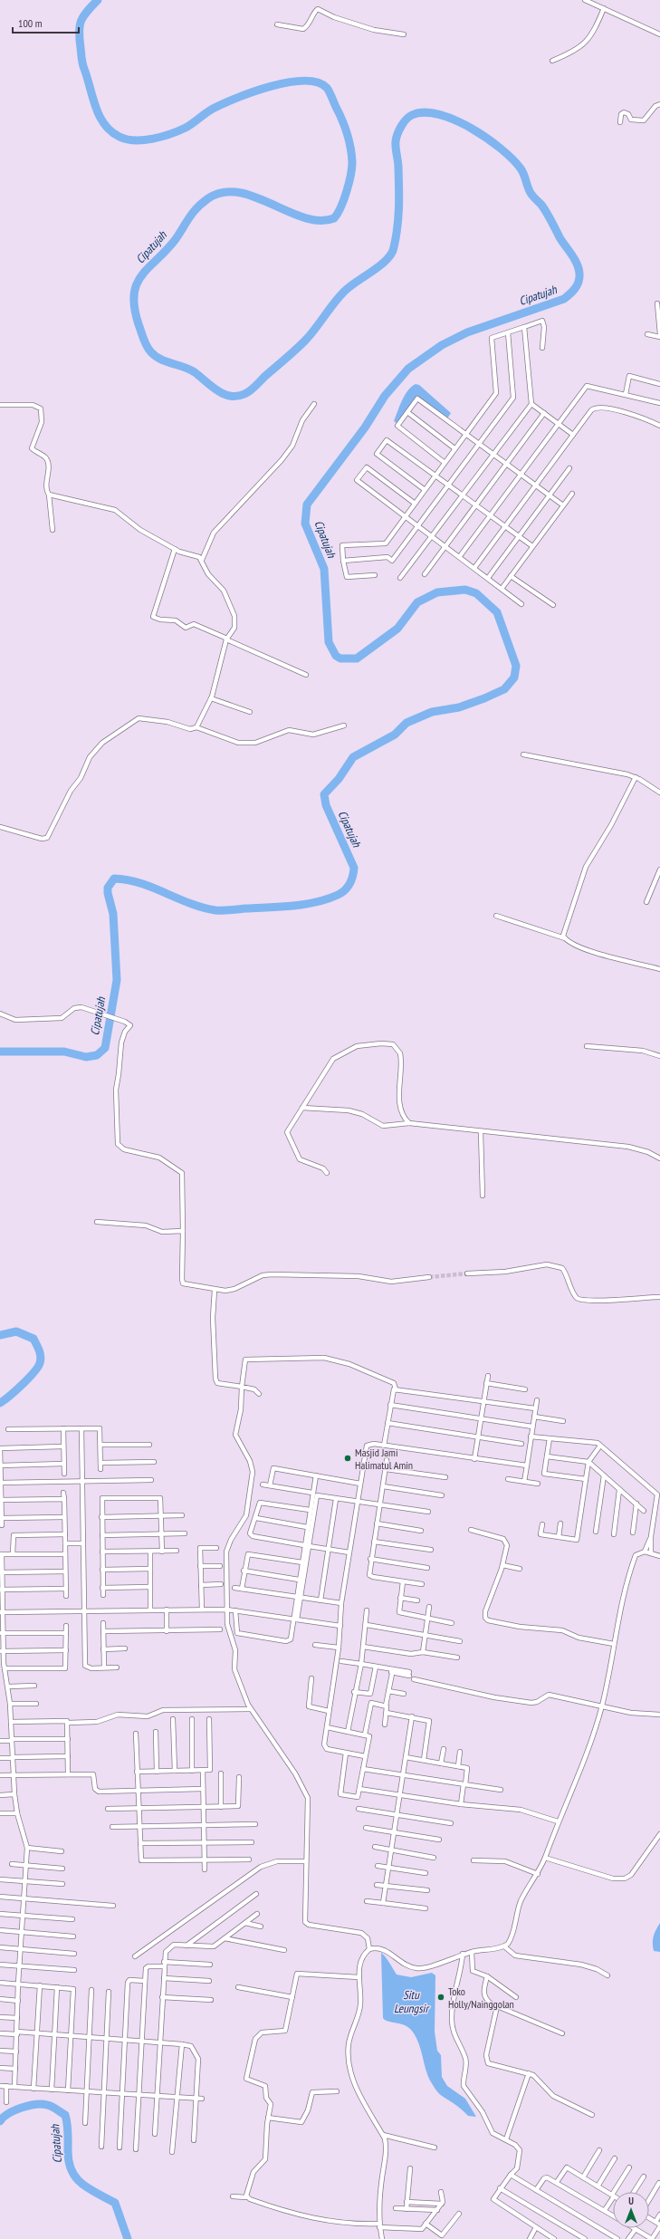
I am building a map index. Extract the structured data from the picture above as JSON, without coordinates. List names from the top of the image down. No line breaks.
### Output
{"water":["Cipatujah","Situ Leungsir"],"places":["Masjid Jami Halimatul Amin","Toko Holly/Nainggolan"],"scale_bar":"100 m","north":"top"}
